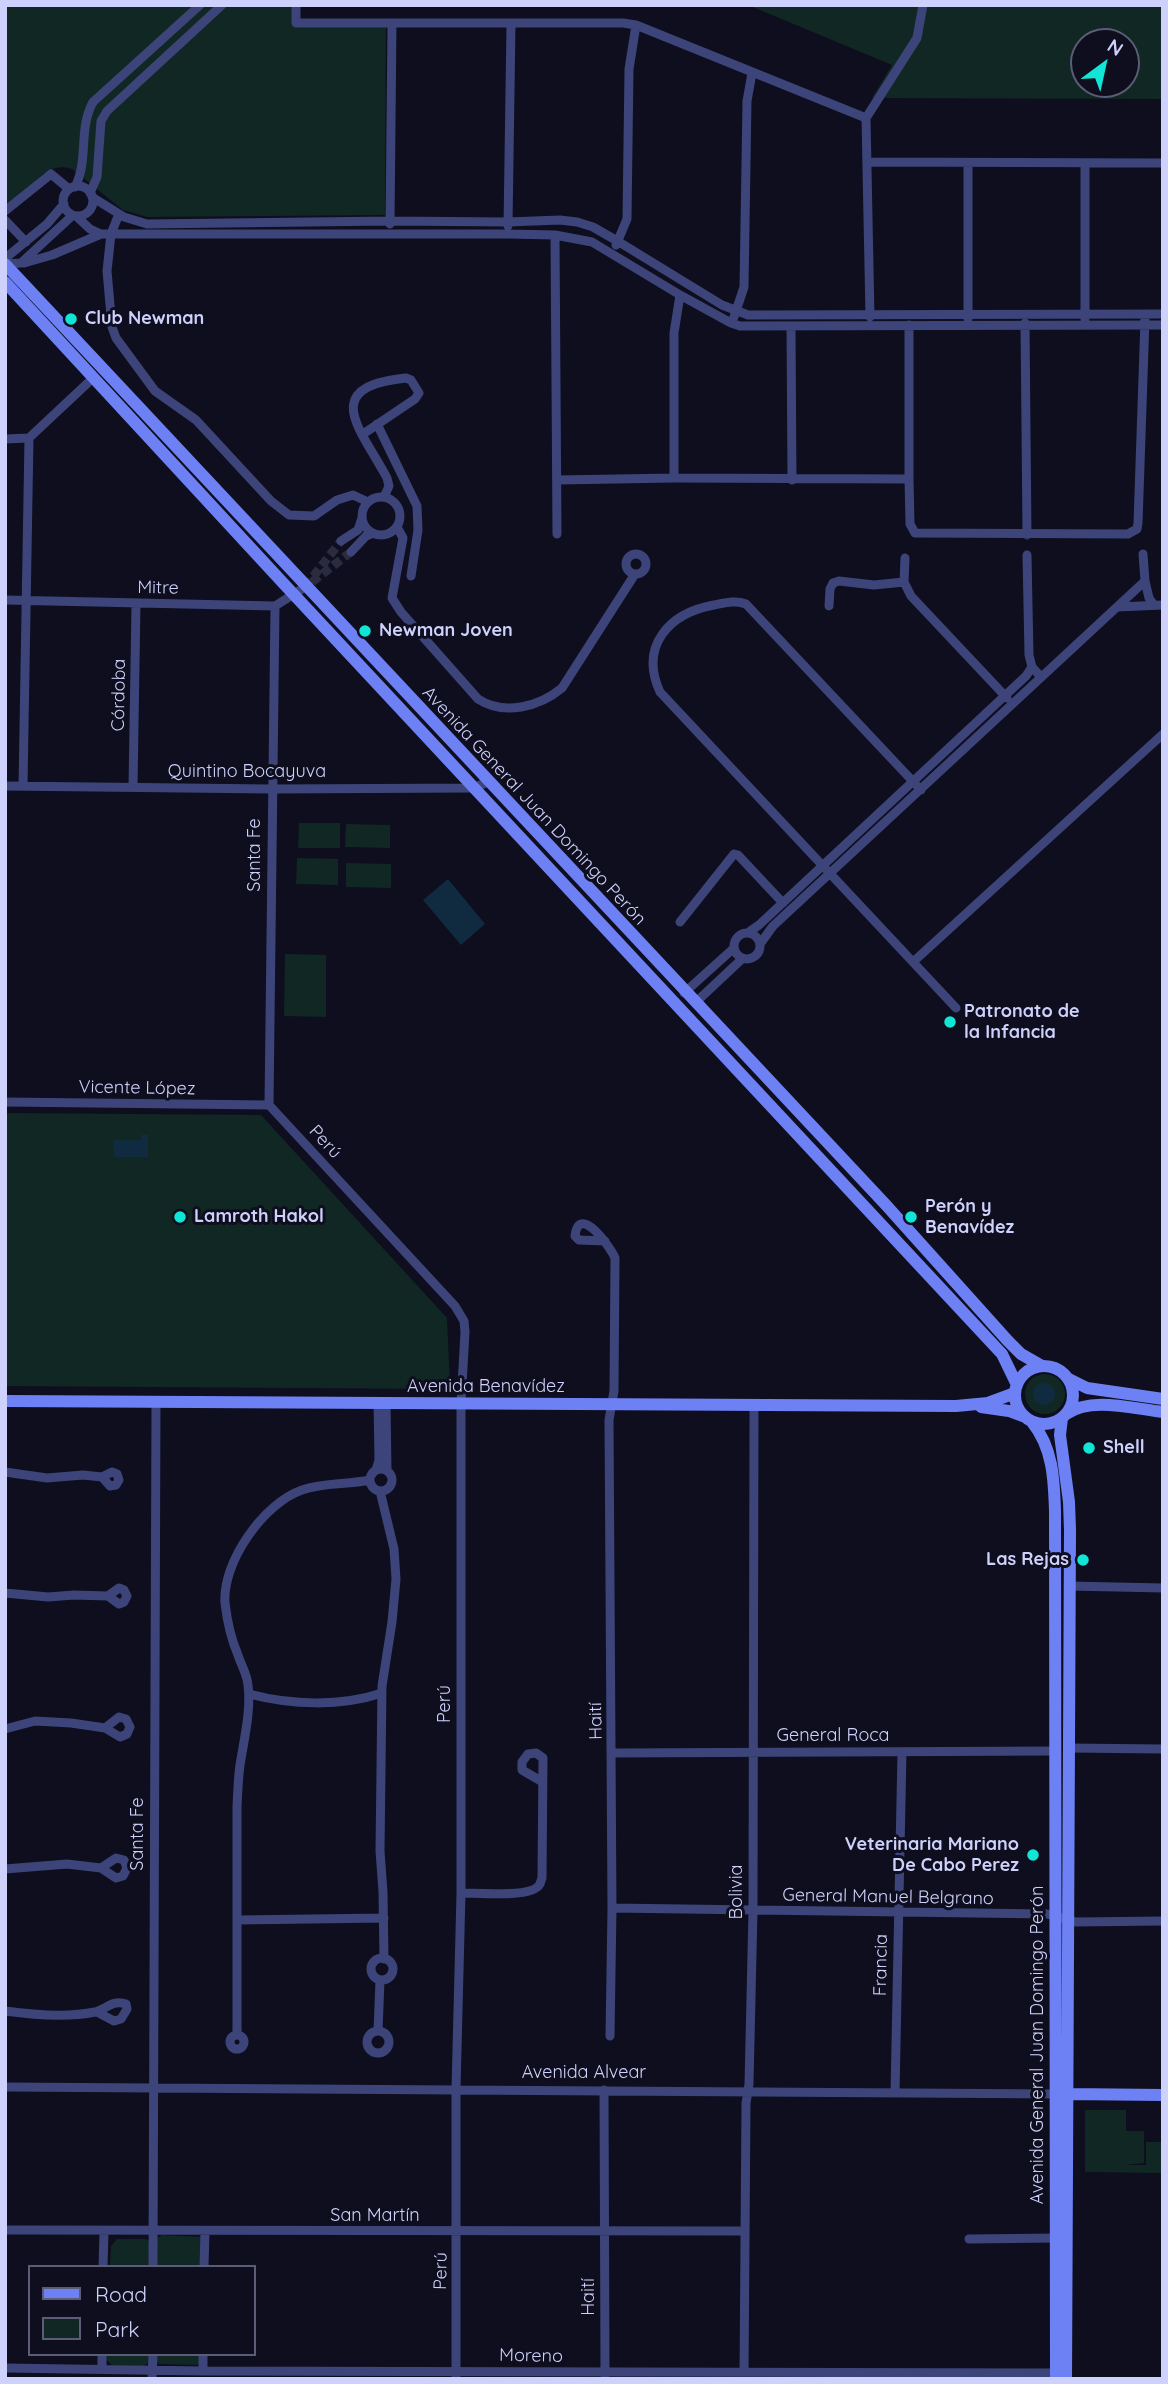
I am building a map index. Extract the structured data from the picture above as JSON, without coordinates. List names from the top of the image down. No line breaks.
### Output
{"streets":{"main road":["Avenida General Juan Domingo Perón","Avenida Benavídez","Avenida Alvear"],"street":["Mitre","Córdoba","Quintino Bocayuva","Santa Fe","Vicente López","Perú","Haití","General Roca","Bolivia","General Manuel Belgrano","Francia","San Martín","Moreno"]},"crossings":[["Mitre","Córdoba"],["Mitre","Santa Fe"],["Córdoba","Quintino Bocayuva"],["Quintino Bocayuva","Avenida General Juan Domingo Perón"],["Quintino Bocayuva","Santa Fe"],["Avenida General Juan Domingo Perón","Avenida Benavídez"],["Avenida General Juan Domingo Perón","General Roca"],["Avenida General Juan Domingo Perón","General Manuel Belgrano"],["Avenida General Juan Domingo Perón","Avenida Alvear"],["Avenida General Juan Domingo Perón","Moreno"],["Santa Fe","Vicente López"],["Santa Fe","Perú"],["Santa Fe","Avenida Benavídez"],["Santa Fe","Avenida Alvear"],["Santa Fe","San Martín"],["Vicente López","Perú"],["Perú","Avenida Benavídez"],["Perú","Avenida Alvear"],["Perú","San Martín"],["Perú","Moreno"],["Avenida Benavídez","Haití"],["Avenida Benavídez","Bolivia"],["Haití","General Roca"],["Haití","General Manuel Belgrano"],["Haití","Avenida Alvear"],["Haití","San Martín"],["Haití","Moreno"],["General Roca","Bolivia"],["General Roca","Francia"],["Bolivia","General Manuel Belgrano"],["Bolivia","Avenida Alvear"],["Bolivia","San Martín"],["Bolivia","Moreno"],["General Manuel Belgrano","Francia"],["Francia","Avenida Alvear"]],"places":["Club Newman","Newman Joven","Patronato de la Infancia","Lamroth Hakol","Perón y Benavídez","Shell","Las Rejas","Veterinaria Mariano De Cabo Perez"],"legend":["Road","Park"],"north":"top right"}
